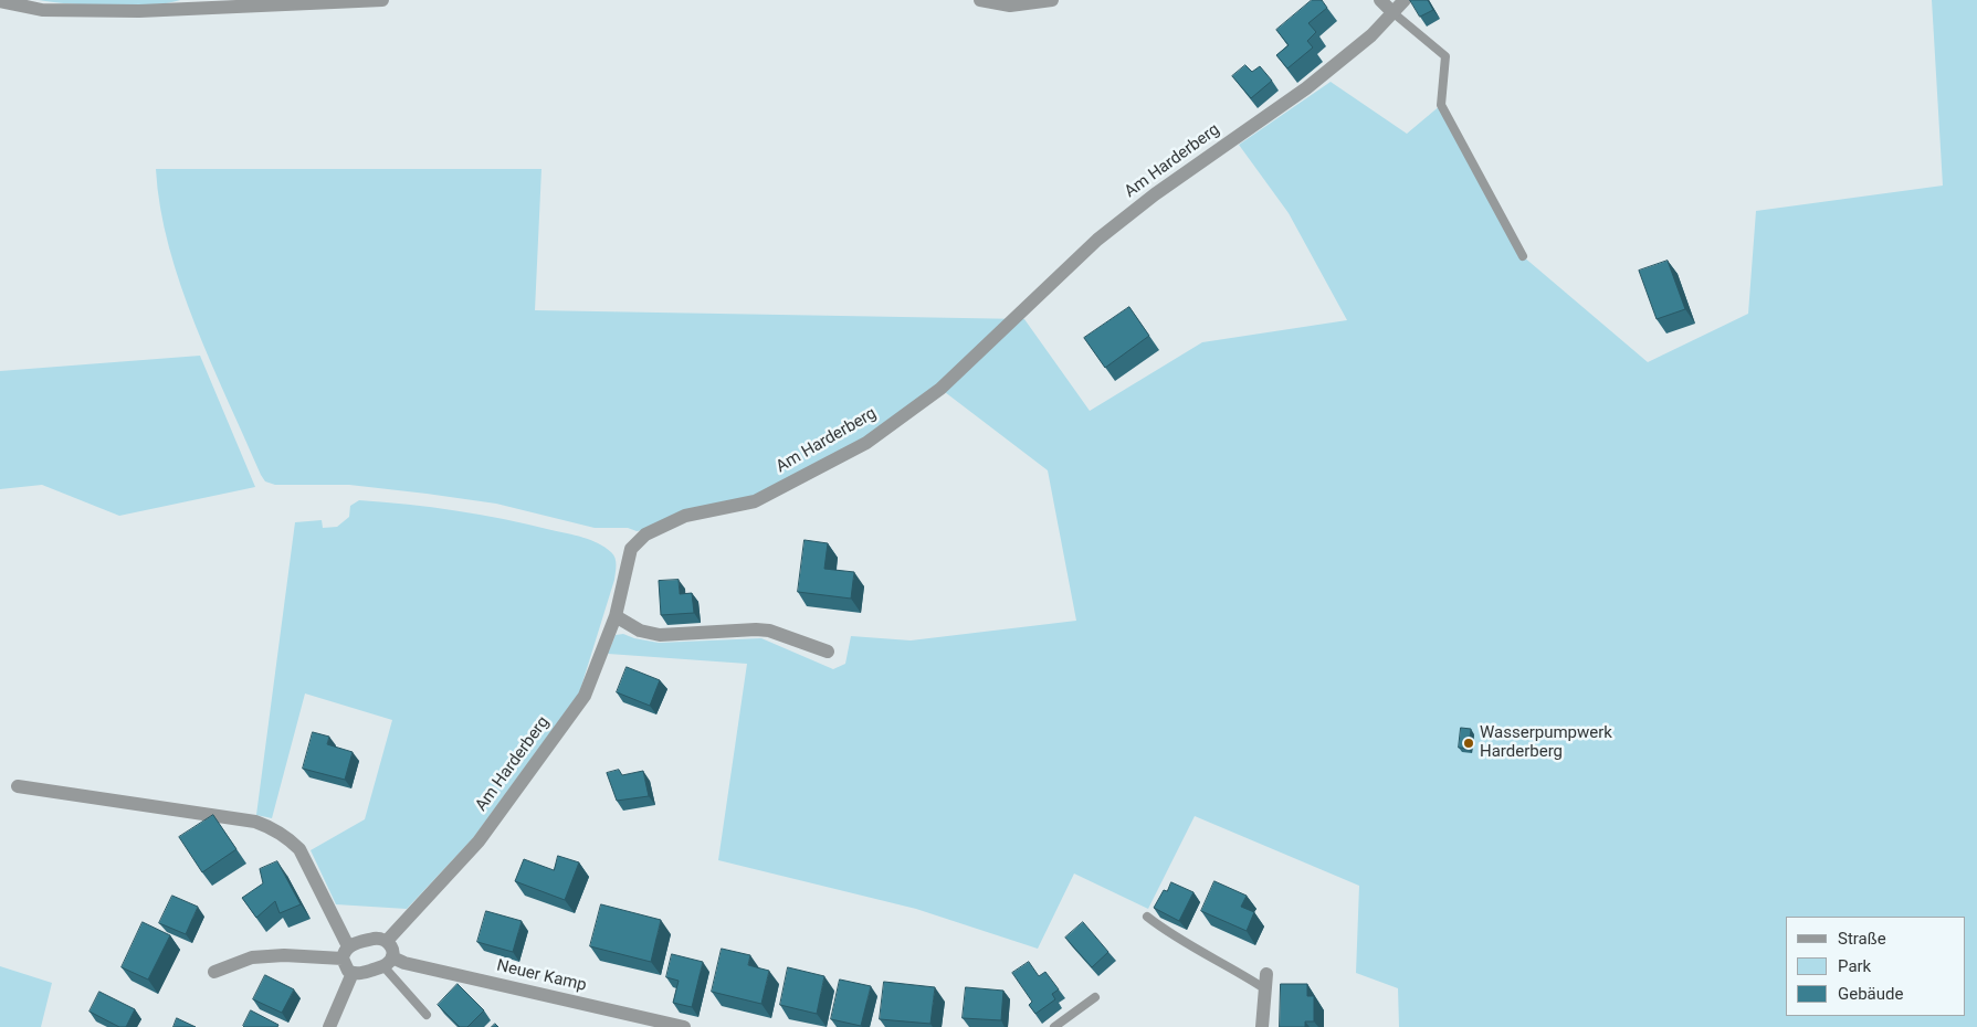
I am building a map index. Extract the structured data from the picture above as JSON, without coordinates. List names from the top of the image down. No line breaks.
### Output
{"streets":{"street":["Am Harderberg","Neuer Kamp"]},"places":["Wasserpumpwerk Harderberg"],"legend":["Straße","Park","Gebäude"]}
